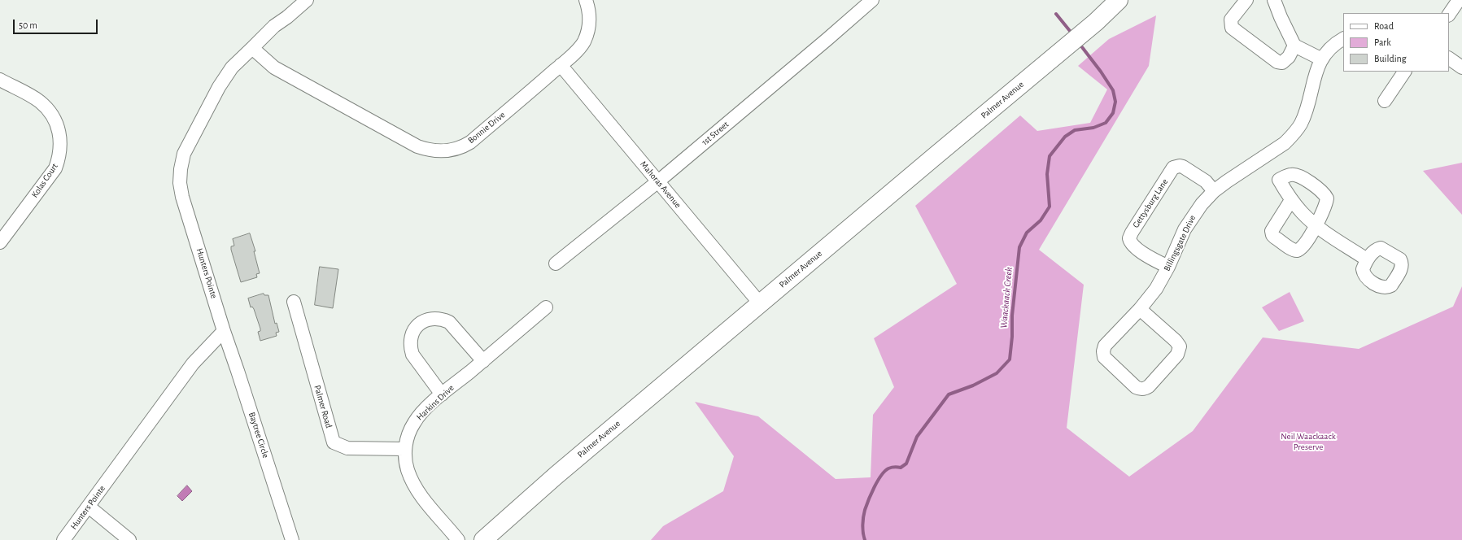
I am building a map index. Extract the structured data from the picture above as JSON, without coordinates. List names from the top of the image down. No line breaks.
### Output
{"streets":{"street":["Palmer Avenue","Bonnie Drive","1st Street","Kolas Court","Mahoras Avenue","Gettysburg Lane","Billingsgate Drive","Hunters Pointe","Harkins Drive","Palmer Road","Baytree Circle"]},"crossings":[["Palmer Avenue","Mahoras Avenue"],["Bonnie Drive","Mahoras Avenue"],["Bonnie Drive","Hunters Pointe"],["1st Street","Mahoras Avenue"],["Gettysburg Lane","Billingsgate Drive"],["Hunters Pointe","Baytree Circle"],["Harkins Drive","Palmer Road"]],"water":["Waackaack Creek"],"parks":["Neil Waackaack Preserve"],"legend":["Road","Park","Building"],"scale_bar":"50 m"}
